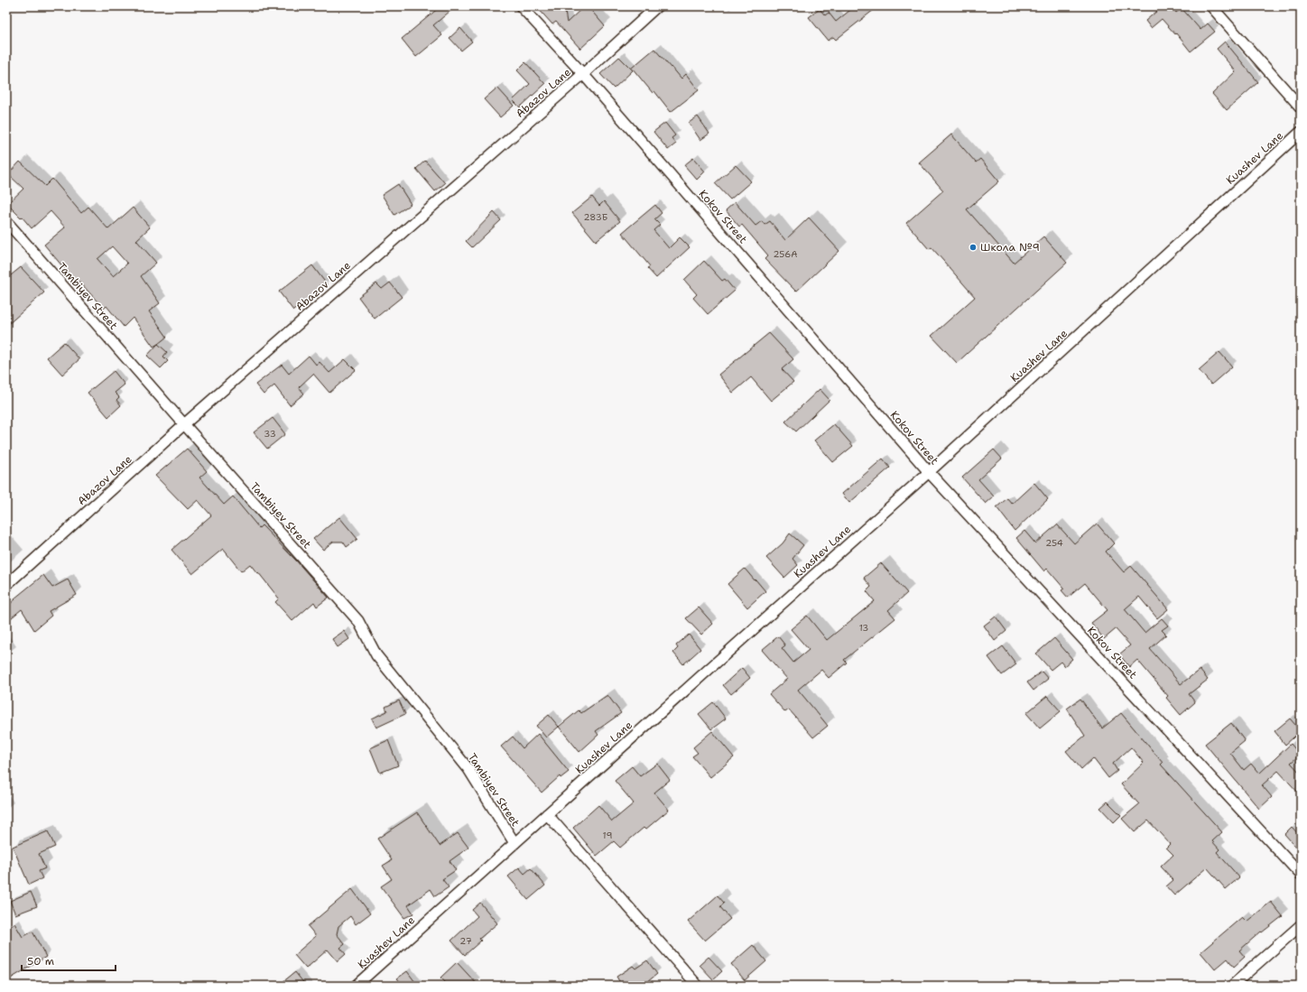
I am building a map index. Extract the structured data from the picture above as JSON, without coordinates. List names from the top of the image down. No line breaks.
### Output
{"streets":{"street":["Abazov Lane","Kuashev Lane","Kokov Street","Tambiyev Street"]},"crossings":[["Abazov Lane","Kokov Street"],["Abazov Lane","Tambiyev Street"],["Kuashev Lane","Kokov Street"],["Kuashev Lane","Tambiyev Street"]],"places":["Школа №9"],"house_numbers":["283Б","256А","33","254","13","19","27"],"scale_bar":"50 m"}
